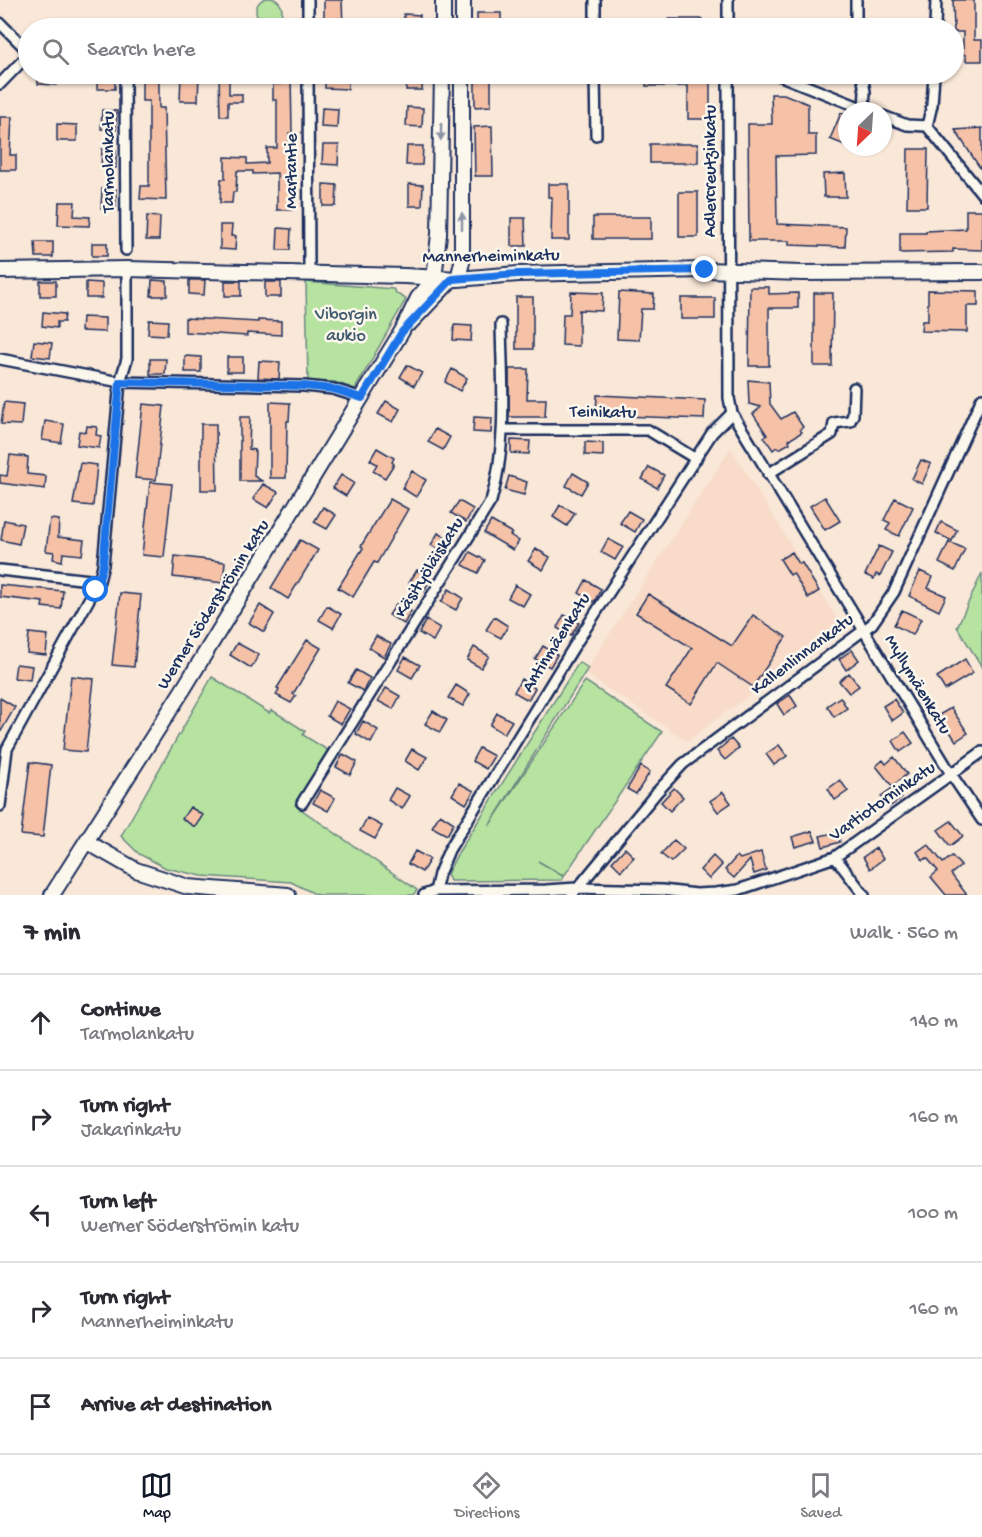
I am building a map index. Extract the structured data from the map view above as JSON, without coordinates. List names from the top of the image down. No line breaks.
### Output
{"streets":{"main road":["Mannerheiminkatu","Werner Söderströmin katu"],"street":["Tarmolankatu","Martantie","Adlercreutzinkatu","Teinikatu","Käsityöläiskatu","Antinmäenkatu","Kallenlinnankatu","Myllymäenkatu","Vartiotorninkatu"]},"crossings":[["Adlercreutzinkatu","Mannerheiminkatu"],["Adlercreutzinkatu","Antinmäenkatu"],["Adlercreutzinkatu","Myllymäenkatu"],["Mannerheiminkatu","Werner Söderströmin katu"],["Teinikatu","Käsityöläiskatu"],["Teinikatu","Antinmäenkatu"],["Antinmäenkatu","Myllymäenkatu"],["Antinmäenkatu","Vartiotorninkatu"],["Kallenlinnankatu","Myllymäenkatu"],["Kallenlinnankatu","Vartiotorninkatu"],["Myllymäenkatu","Vartiotorninkatu"]],"parks":["Viborgin aukio"],"north":"bottom left","page":{"search":"Search here","heading":["7 min","Walk · 560 m"],"list":[["Continue","Tarmolankatu","140 m"],["Turn right","Jakarinkatu","160 m"],["Turn left","Werner Söderströmin katu","100 m"],["Turn right","Mannerheiminkatu","160 m"],"Arrive at destination"],"nav":["Map","Directions","Saved"]}}
